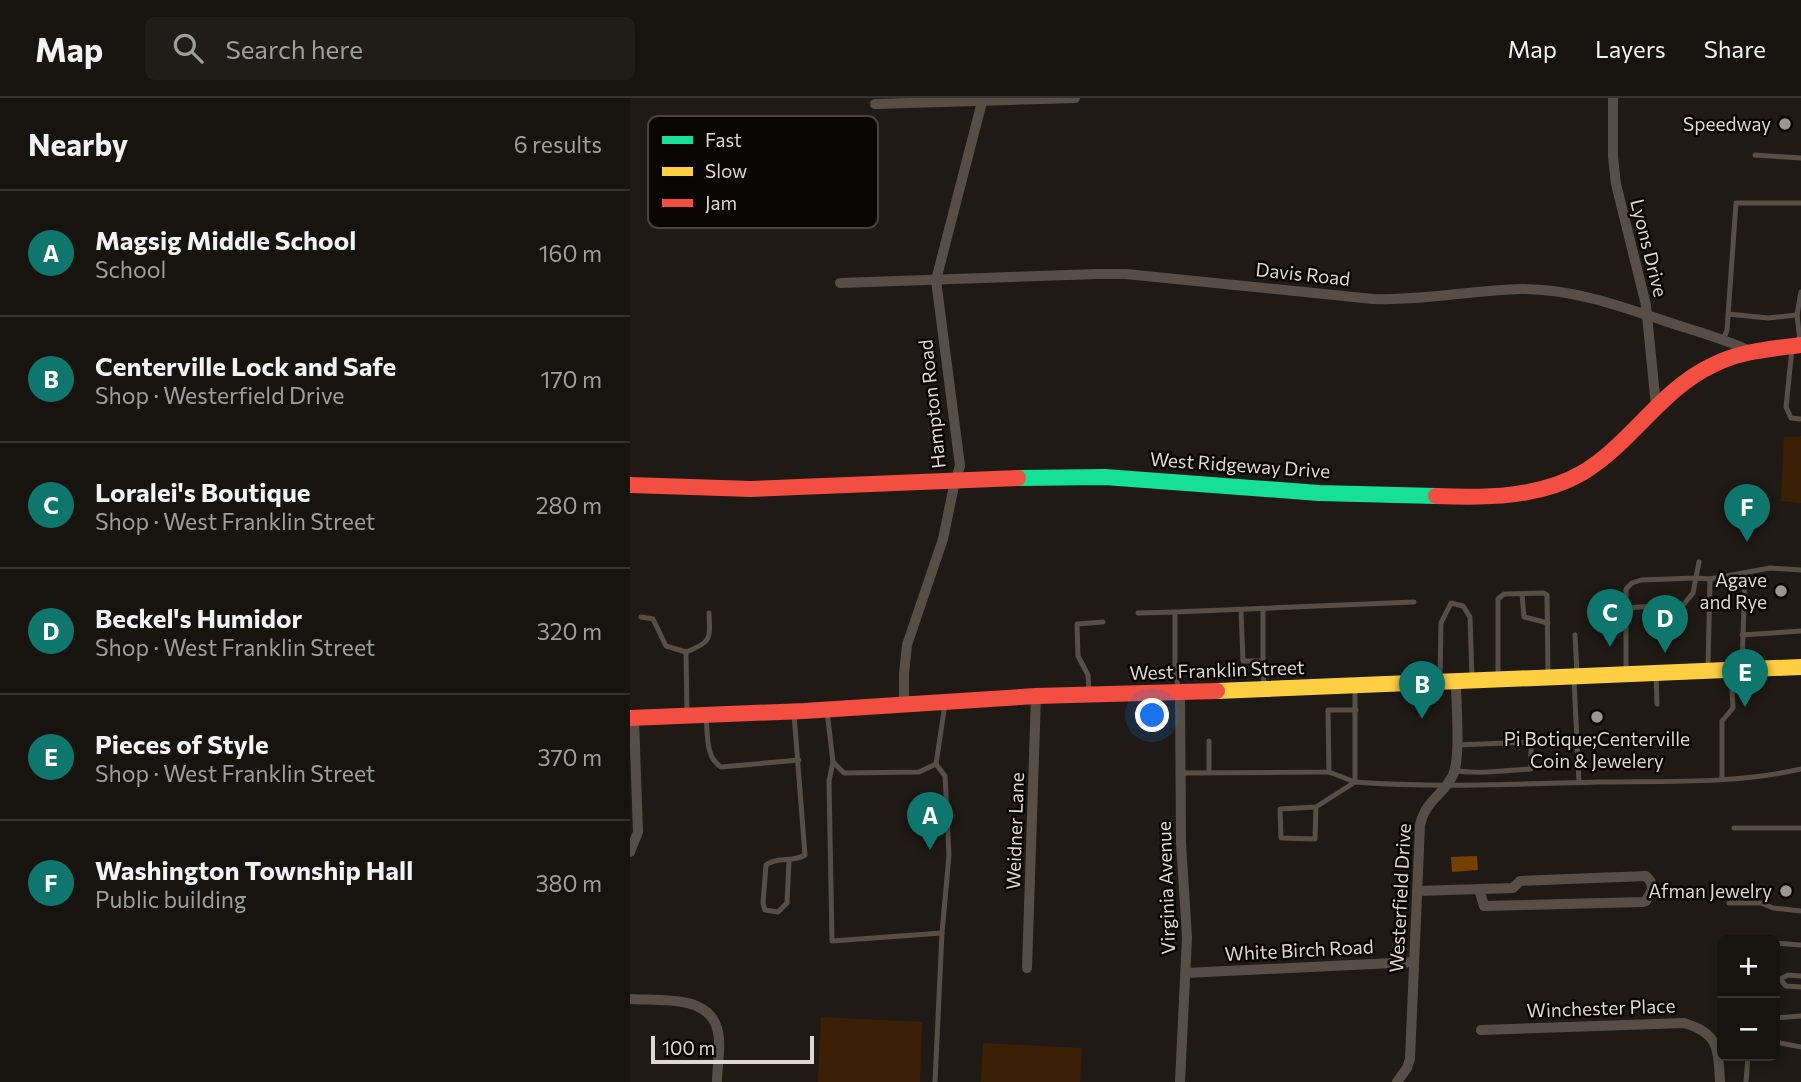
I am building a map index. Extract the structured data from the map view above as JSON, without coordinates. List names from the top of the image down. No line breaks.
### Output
{"streets":{"street":["Lyons Drive","Davis Road","Hampton Road","West Ridgeway Drive","West Franklin Street","Weidner Lane","Virginia Avenue","Westerfield Drive","White Birch Road","Winchester Place"]},"crossings":[["Lyons Drive","Davis Road"],["Lyons Drive","West Ridgeway Drive"],["Davis Road","Hampton Road"],["Davis Road","West Ridgeway Drive"],["Hampton Road","West Ridgeway Drive"],["Hampton Road","West Franklin Street"],["West Franklin Street","Weidner Lane"],["West Franklin Street","Virginia Avenue"],["West Franklin Street","Westerfield Drive"],["Virginia Avenue","White Birch Road"],["Westerfield Drive","White Birch Road"]],"places":["Speedway","Agave and Rye","Pi Botique;Centerville Coin & Jewelery","Afman Jewelry"],"legend":["Fast","Slow","Jam"],"scale_bar":"100 m","page":{"header":"Map","search":"Search here","nav":["Map","Layers","Share"],"heading":["Nearby","6 results"],"list":[{"mark":"A","name":"Magsig Middle School","note":"School","value":"160 m"},{"mark":"B","name":"Centerville Lock and Safe","note":"Shop · Westerfield Drive","value":"170 m"},{"mark":"C","name":"Loralei's Boutique","note":"Shop · West Franklin Street","value":"280 m"},{"mark":"D","name":"Beckel's Humidor","note":"Shop · West Franklin Street","value":"320 m"},{"mark":"E","name":"Pieces of Style","note":"Shop · West Franklin Street","value":"370 m"},{"mark":"F","name":"Washington Township Hall","note":"Public building","value":"380 m"}],"pins":["F","C","D","E","B","A"],"map_buttons":["+","−"],"scale":"100 m"}}
